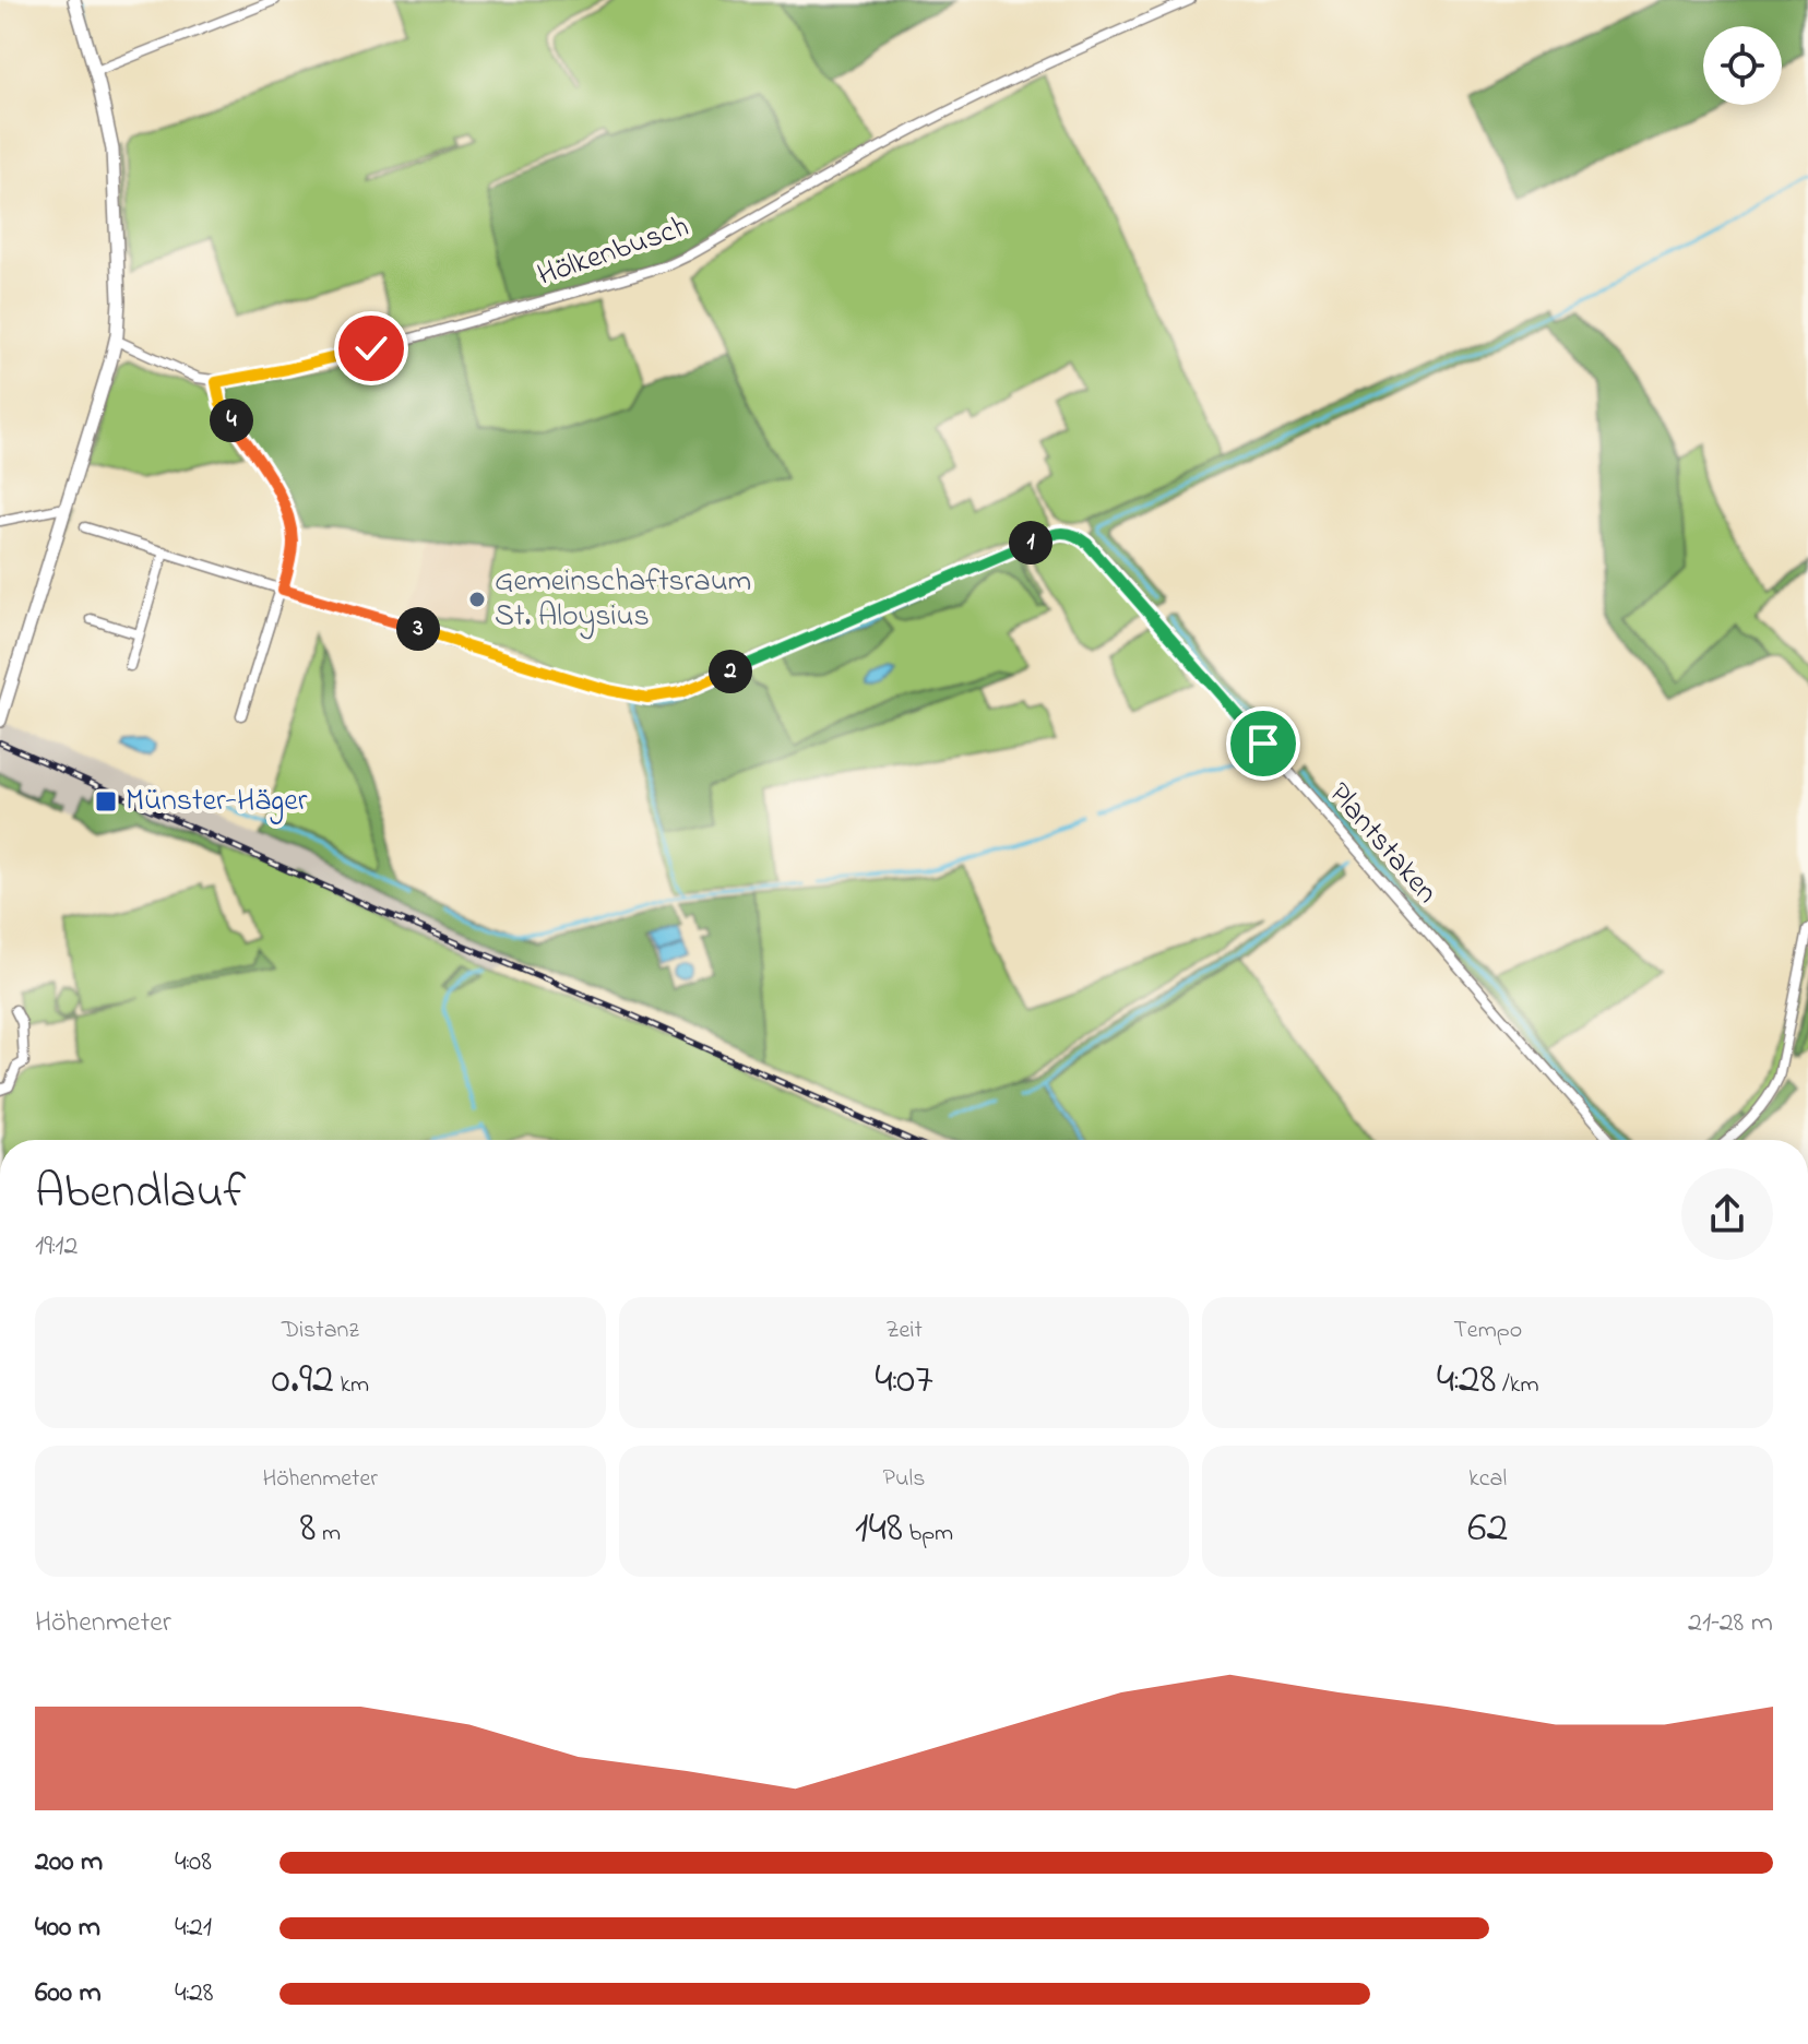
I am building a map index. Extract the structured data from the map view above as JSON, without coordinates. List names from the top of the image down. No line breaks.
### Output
{"streets":{"street":["Hölkenbusch","Plantstaken"]},"places":{"other":["Gemeinschaftsraum St. Aloysius"],"transit":["Münster-Häger"]},"page":{"pins":["4","1","3","2"],"heading":["Abendlauf","19:12"],"stats":[["Distanz","0.92 km"],["Zeit","4:07"],["Tempo","4:28 /km"],["Höhenmeter","8 m"],["Puls","148 bpm"],["kcal","62"]],"chart":["Höhenmeter","21–28 m"],"list":[{"name":"200 m","note":"4:08"},{"name":"400 m","note":"4:21"},{"name":"600 m","note":"4:28"}]}}
